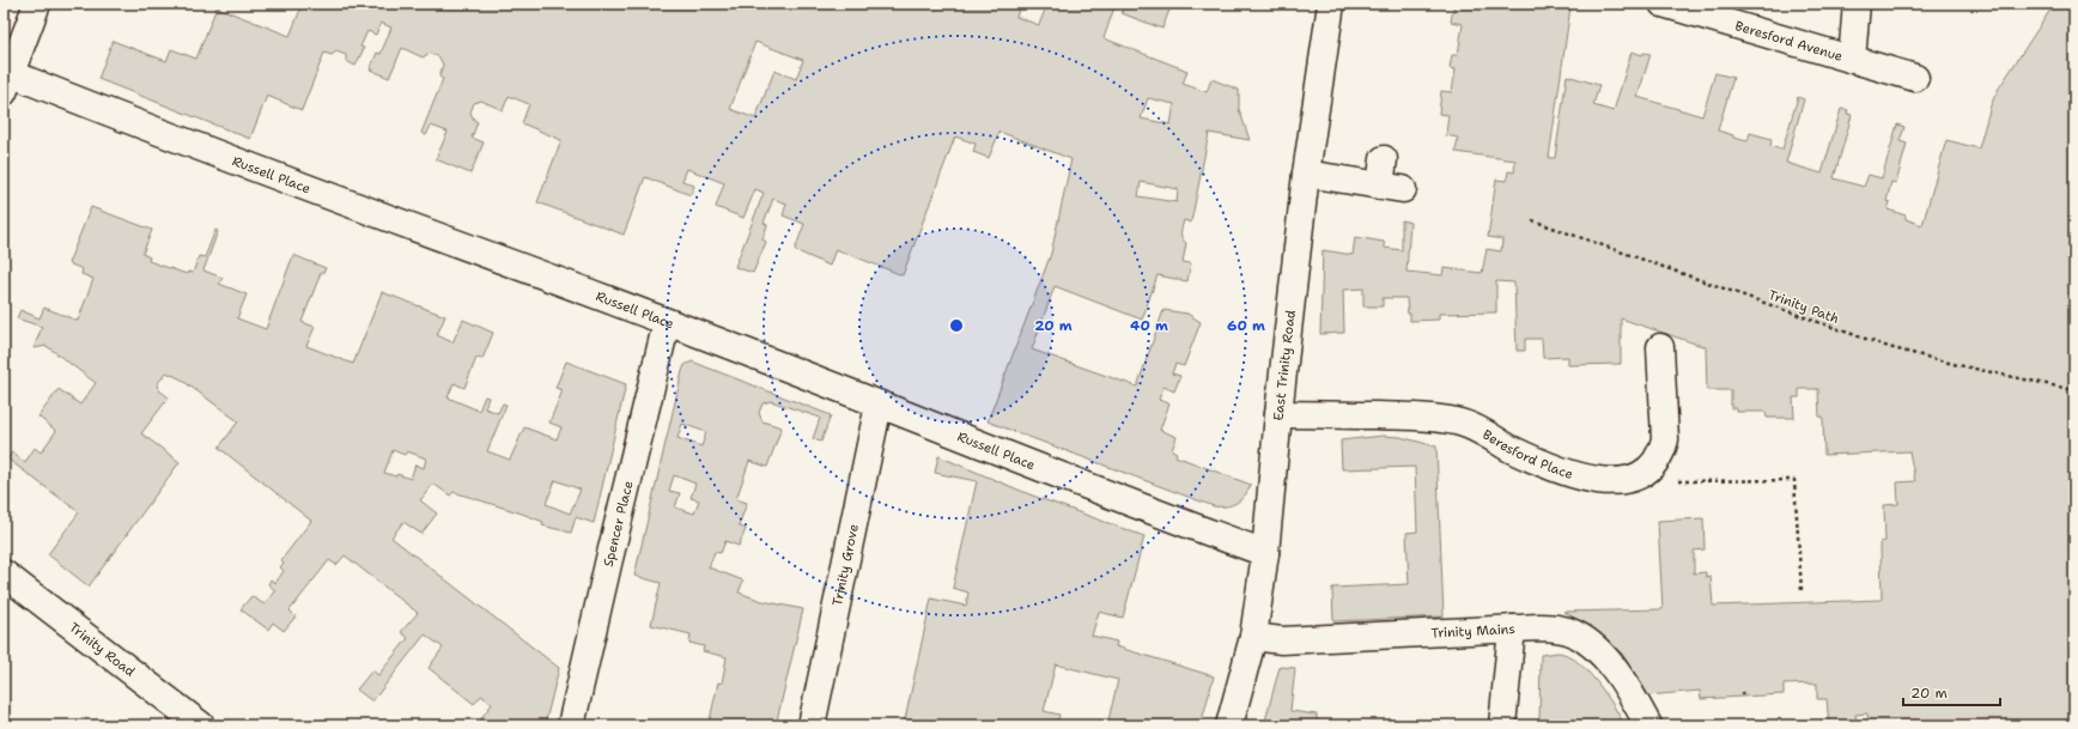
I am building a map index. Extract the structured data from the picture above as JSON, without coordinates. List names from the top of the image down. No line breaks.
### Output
{"streets":{"street":["Beresford Avenue","Russell Place","East Trinity Road","Beresford Place","Spencer Place","Trinity Grove","Trinity Mains","Trinity Road"],"path":["Trinity Path"]},"crossings":[["Russell Place","East Trinity Road"],["Russell Place","Spencer Place"],["Russell Place","Trinity Grove"],["East Trinity Road","Beresford Place"],["East Trinity Road","Trinity Mains"]],"scale_bar":"20 m","rings":["20 m","40 m","60 m"]}
